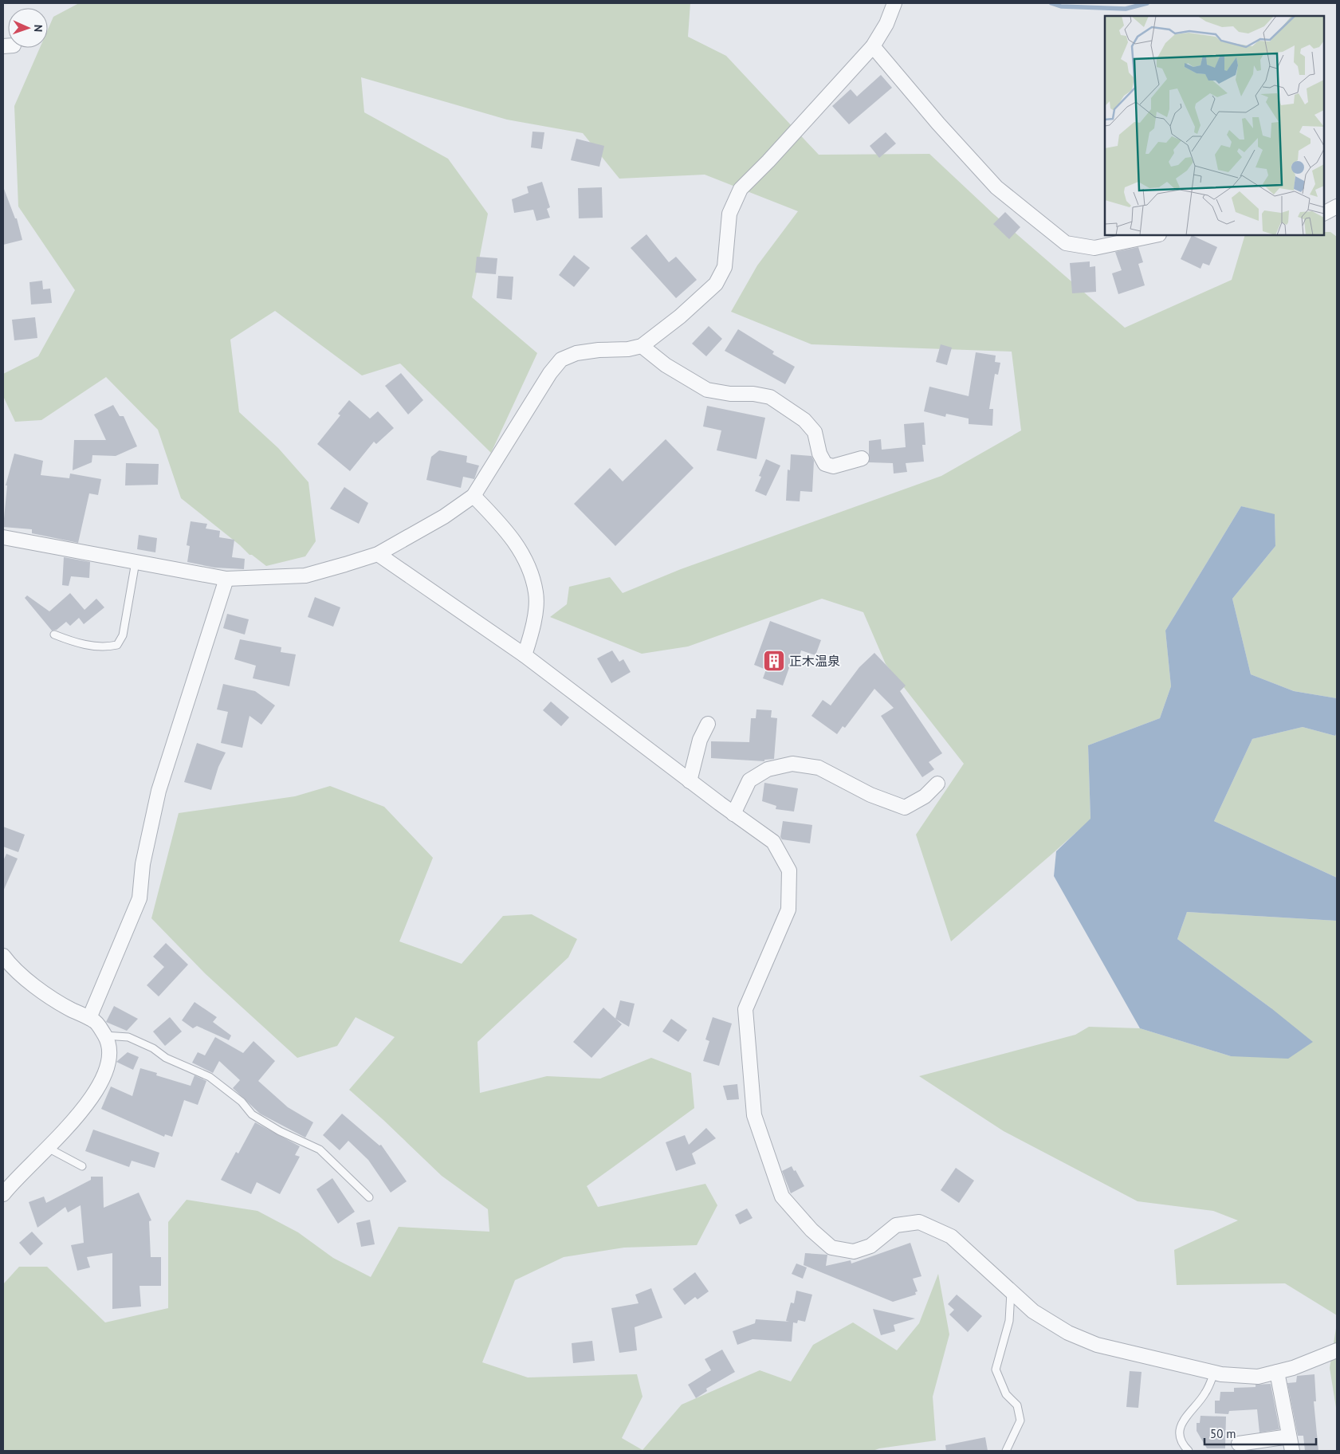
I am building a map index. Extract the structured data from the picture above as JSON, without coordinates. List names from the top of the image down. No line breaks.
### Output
{"places":{"building":["正木温泉"]},"scale_bar":"50 m","north":"right"}
